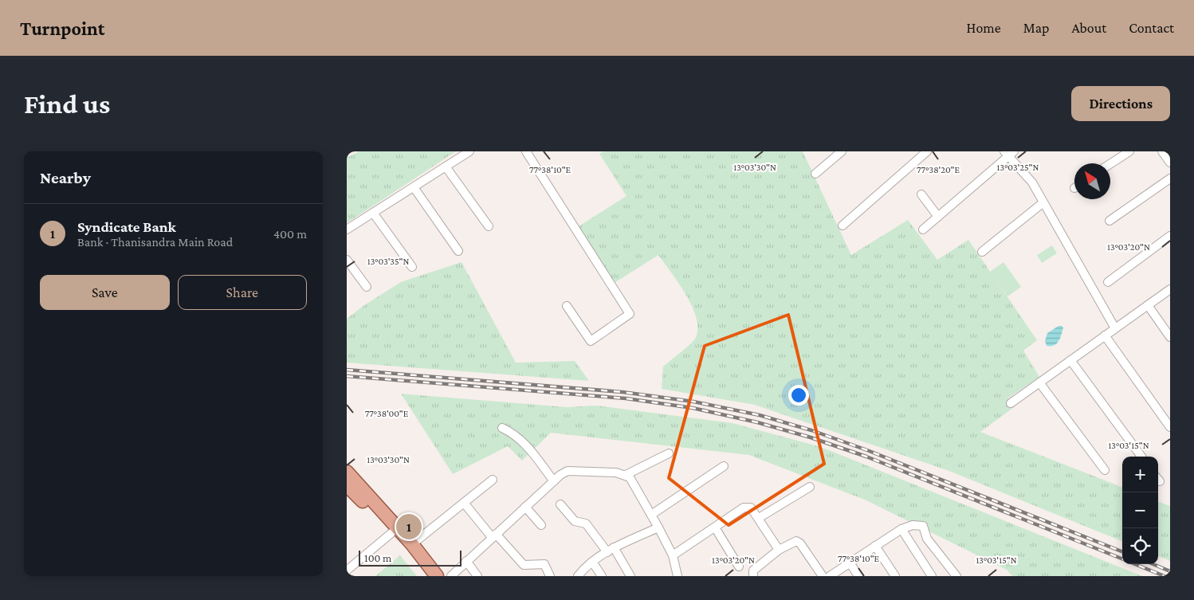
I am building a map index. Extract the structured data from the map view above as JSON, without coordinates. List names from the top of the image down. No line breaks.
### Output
{"scale_bar":"100 m","north":"top left","page":{"header":"Turnpoint","nav":["Home","Map","About","Contact"],"buttons":["Directions",["Save","Share"]],"title":"Find us","heading":"Nearby","list":[{"mark":"1","name":"Syndicate Bank","note":"Bank · Thanisandra Main Road","value":"400 m"}],"map_buttons":["+","−"],"pins":"1","scale":"100 m"},"coordinates":["13°03'30\"N","13°03'25\"N","77°38'10\"E","77°38'20\"E","13°03'20\"N","13°03'35\"N","77°38'00\"E","13°03'15\"N"]}
